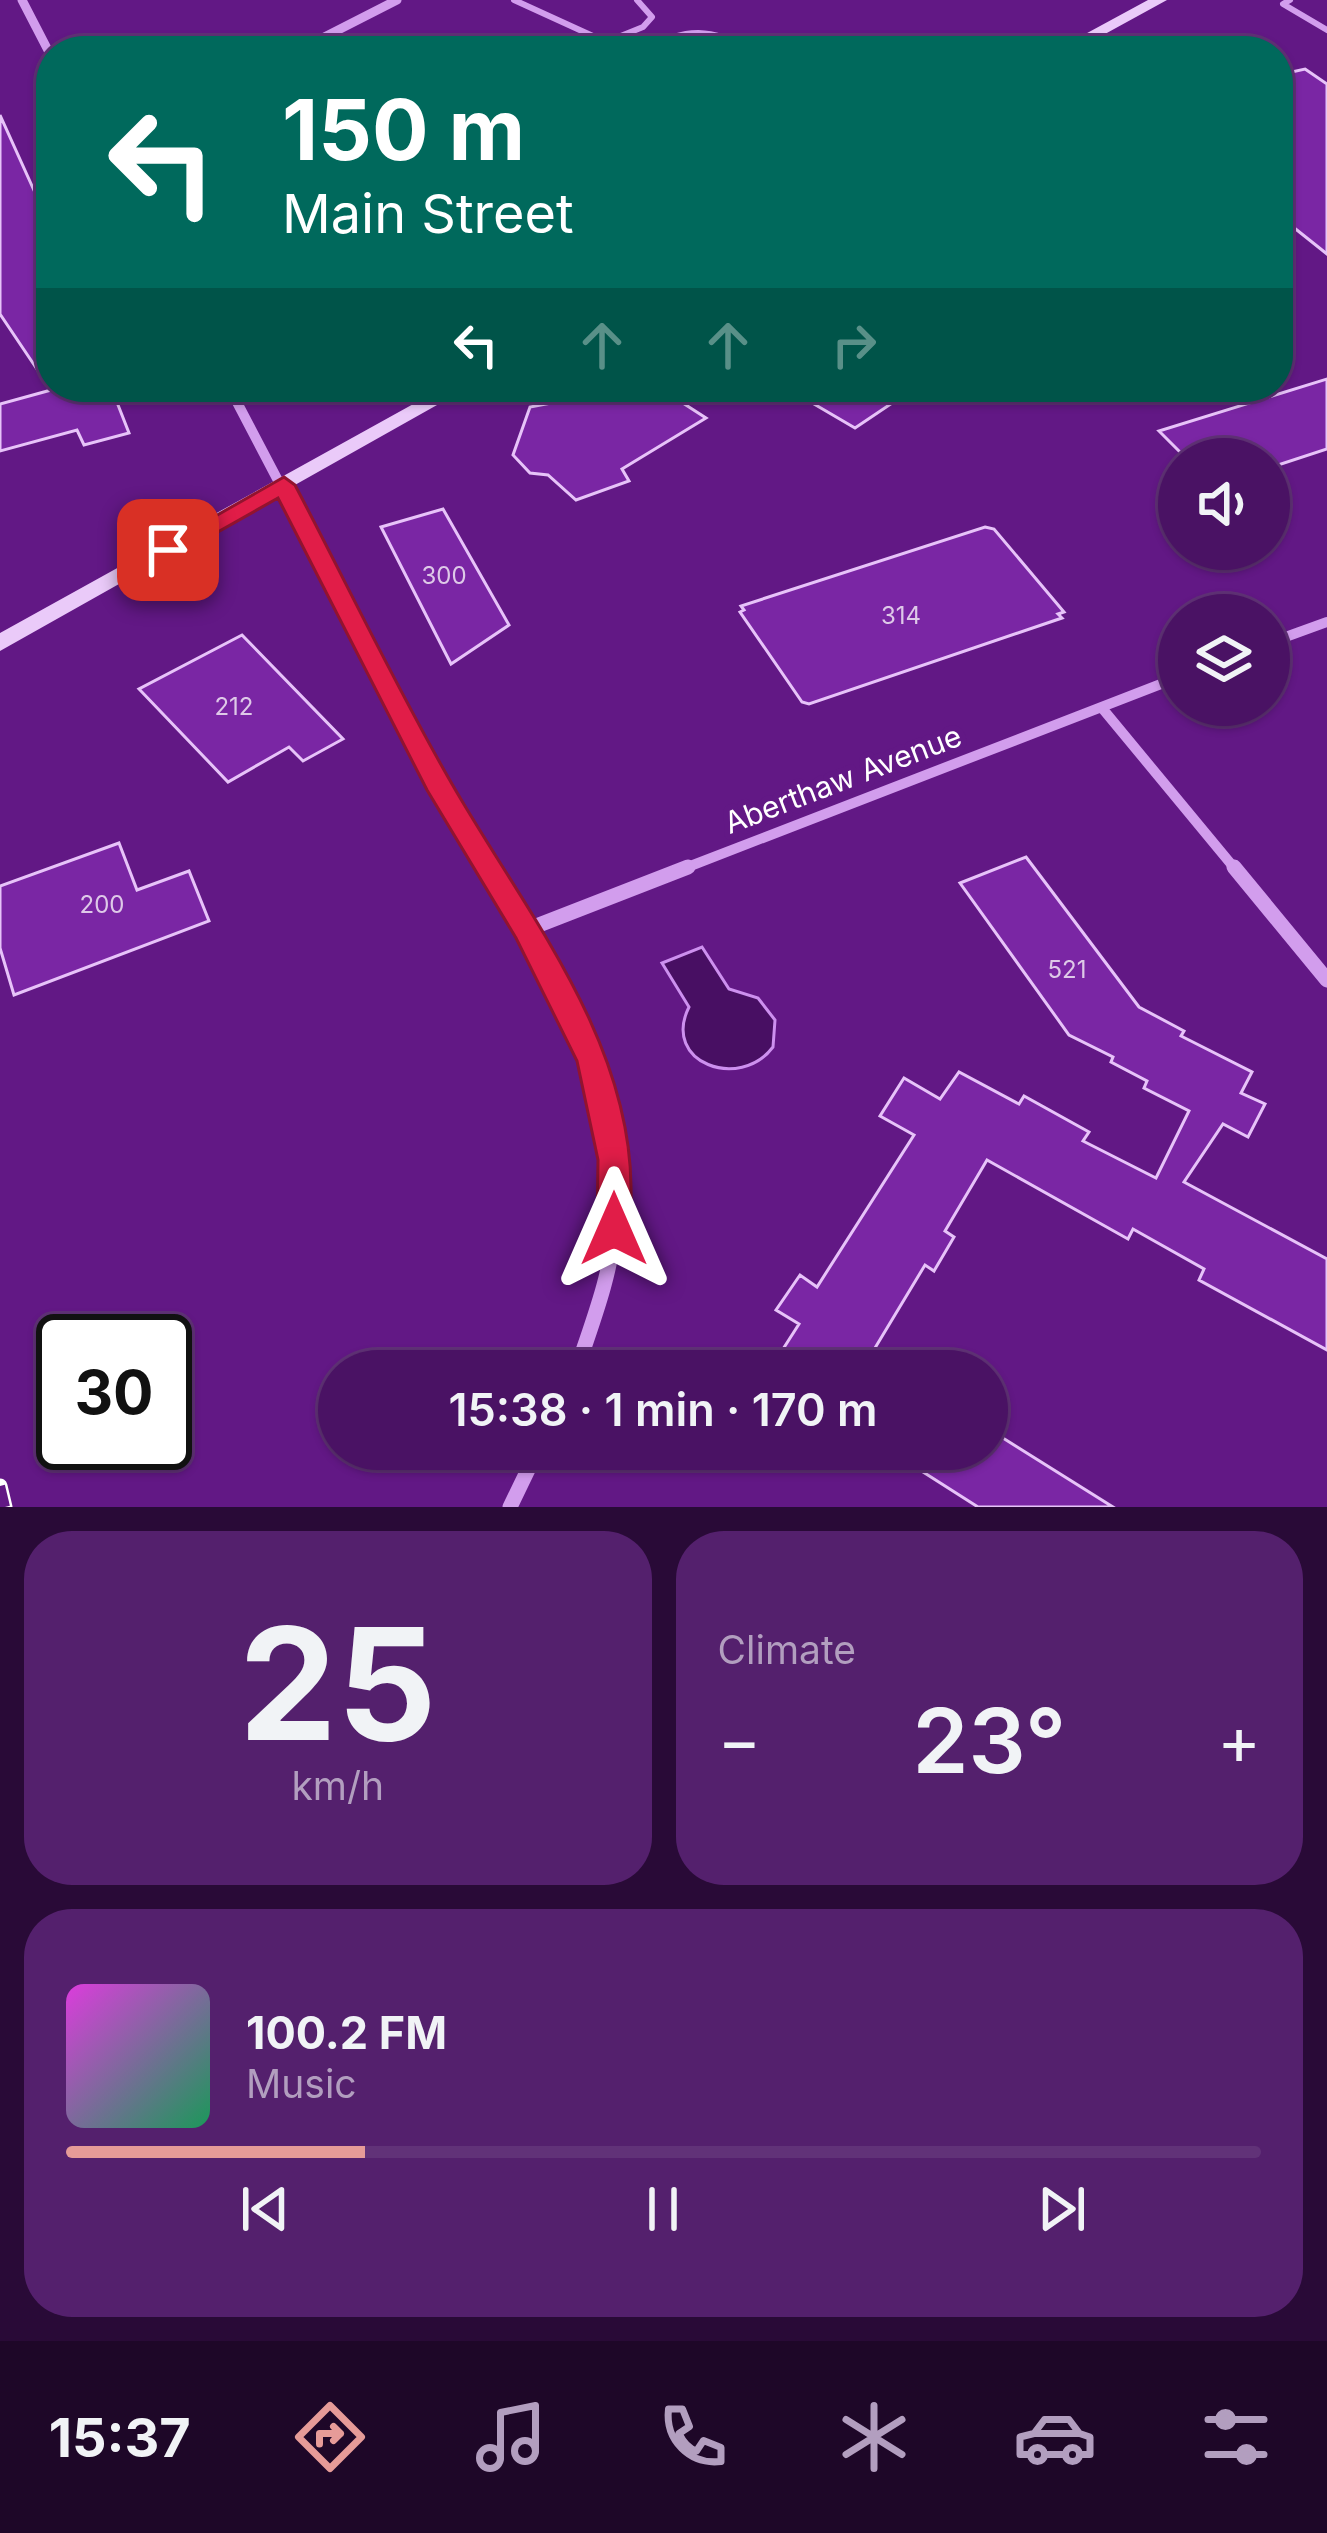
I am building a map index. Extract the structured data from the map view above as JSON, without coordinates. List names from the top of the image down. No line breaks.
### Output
{"streets":{"street":["Aberthaw Avenue"]},"house_numbers":["300","314","212","200","521"],"page":{"turn":["150 m","Main Street"],"limit":"30","trip":"15:38 · 1 min · 170 m","tile":[["25","km/h"],"Climate"],"heat":["−","23°","+"],"song":["100.2 FM","Music"],"tabs":"15:37"}}
